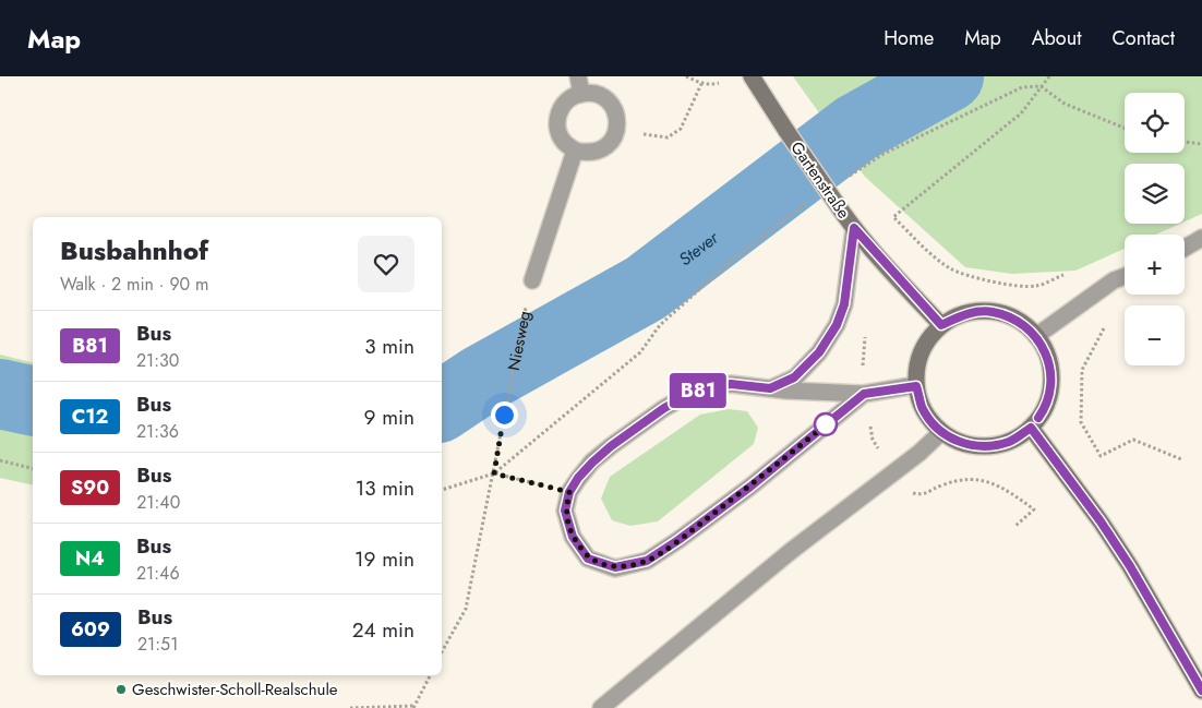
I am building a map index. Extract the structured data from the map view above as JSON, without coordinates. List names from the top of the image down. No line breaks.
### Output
{"streets":{"street":["Gartenstraße"],"path":["Niesweg"]},"water":["Stever"],"places":["Geschwister-Scholl-Realschule"],"lines":["bus line B81"],"page":{"header":"Map","nav":["Home","Map","About","Contact"],"on_map":"B81","map_buttons":["+","−"],"heading":["Busbahnhof","Walk · 2 min · 90 m"],"list":[{"mark":"B81","name":"Bus","note":"21:30","value":"3 min"},{"mark":"C12","name":"Bus","note":"21:36","value":"9 min"},{"mark":"S90","name":"Bus","note":"21:40","value":"13 min"},{"mark":"N4","name":"Bus","note":"21:46","value":"19 min"},{"mark":"609","name":"Bus","note":"21:51","value":"24 min"}]}}
